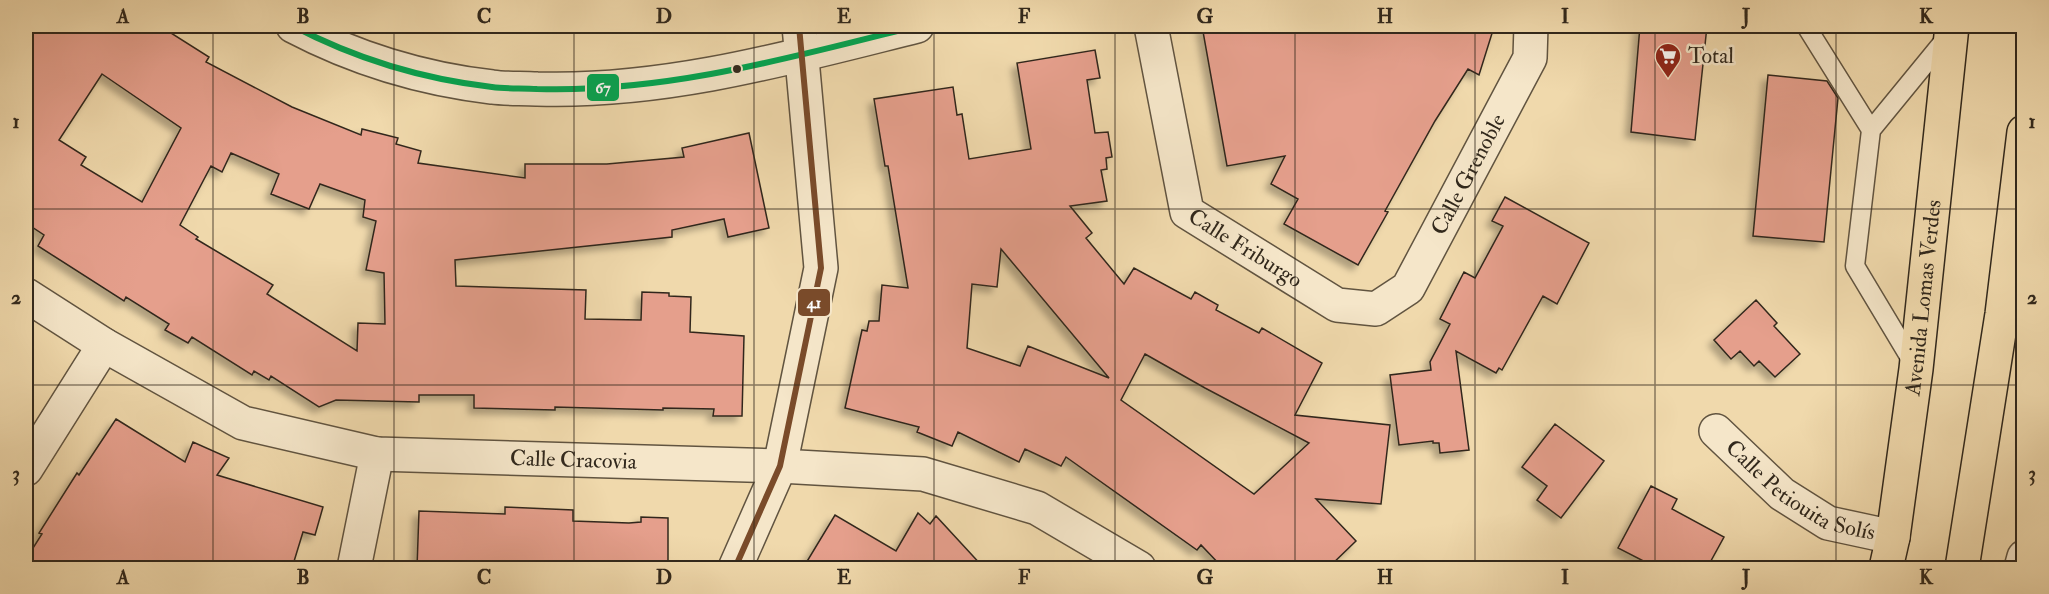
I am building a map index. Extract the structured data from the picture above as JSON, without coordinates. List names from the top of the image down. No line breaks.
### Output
{"streets":{"main road":["Avenida Lomas Verdes"],"street":["Calle Grenoble","Calle Friburgo","Calle Cracovia","Calle Petiouita Solís"]},"crossings":[["Calle Grenoble","Calle Friburgo"],["Avenida Lomas Verdes","Calle Petiouita Solís"]],"places":{"supermarket":["Total"]},"lines":["transit line 67","transit line 41"],"grid":{"columns":["A","B","C","D","E","F","G","H","I","J","K"],"rows":["1","2","3"]}}
